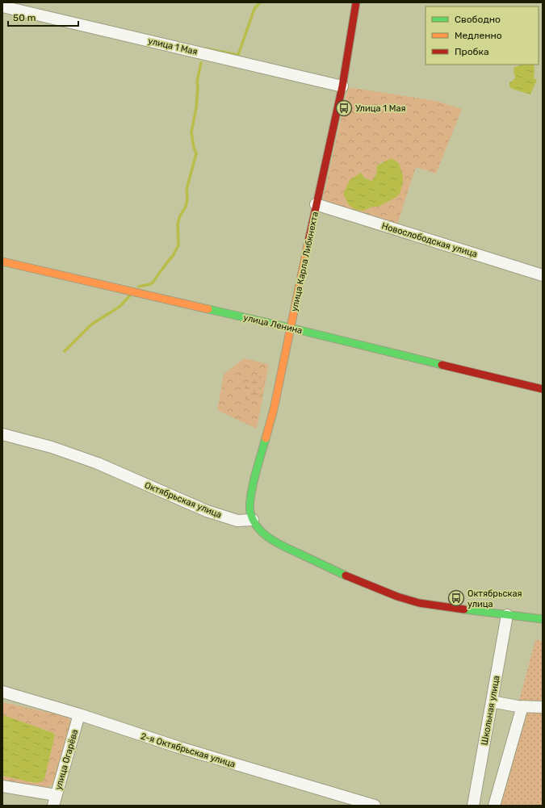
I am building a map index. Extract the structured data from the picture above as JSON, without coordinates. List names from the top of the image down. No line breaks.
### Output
{"streets":{"street":["улица 1 Мая","Новослободская улица","улица Карла Либкнехта","улица Ленина","Октябрьская улица","Школьная улица","2-я Октябрьская улица","улица Огарёва"]},"crossings":[["улица 1 Мая","улица Карла Либкнехта"],["Новослободская улица","улица Карла Либкнехта"],["улица Карла Либкнехта","улица Ленина"],["улица Карла Либкнехта","Октябрьская улица"],["2-я Октябрьская улица","улица Огарёва"]],"places":{"bus stop":["Улица 1 Мая","Октябрьская улица"]},"legend":["Свободно","Медленно","Пробка"],"scale_bar":"50 m"}
